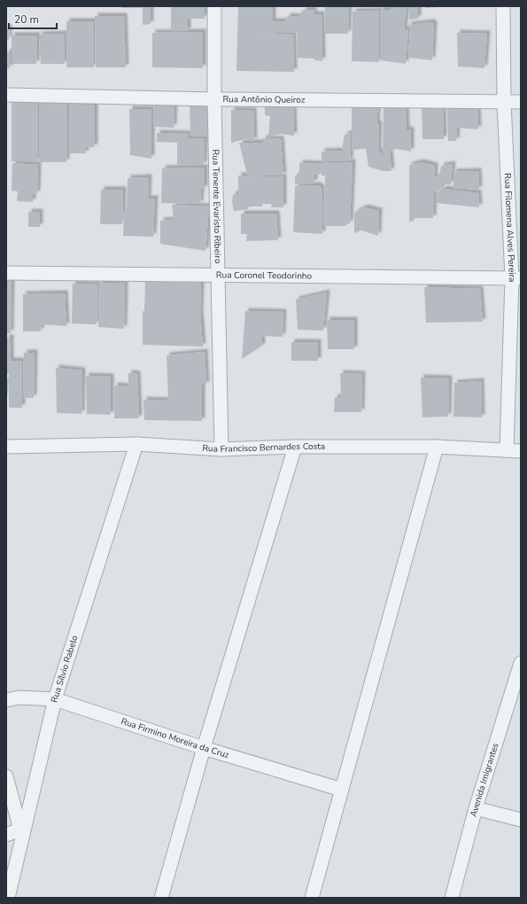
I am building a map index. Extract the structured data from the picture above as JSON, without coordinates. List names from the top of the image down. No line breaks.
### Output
{"streets":{"street":["Rua Antônio Queiroz","Rua Tenente Evaristo Ribeiro","Rua Filomena Alves Pereira","Rua Coronel Teodorinho","Rua Francisco Bernardes Costa","Rua Sílvio Rabelo","Rua Firmino Moreira da Cruz","Avenida Imigrantes"]},"crossings":[["Rua Antônio Queiroz","Rua Tenente Evaristo Ribeiro"],["Rua Antônio Queiroz","Rua Filomena Alves Pereira"],["Rua Tenente Evaristo Ribeiro","Rua Coronel Teodorinho"],["Rua Tenente Evaristo Ribeiro","Rua Francisco Bernardes Costa"],["Rua Filomena Alves Pereira","Rua Coronel Teodorinho"],["Rua Filomena Alves Pereira","Rua Francisco Bernardes Costa"],["Rua Francisco Bernardes Costa","Rua Sílvio Rabelo"],["Rua Sílvio Rabelo","Rua Firmino Moreira da Cruz"]],"scale_bar":"20 m"}
